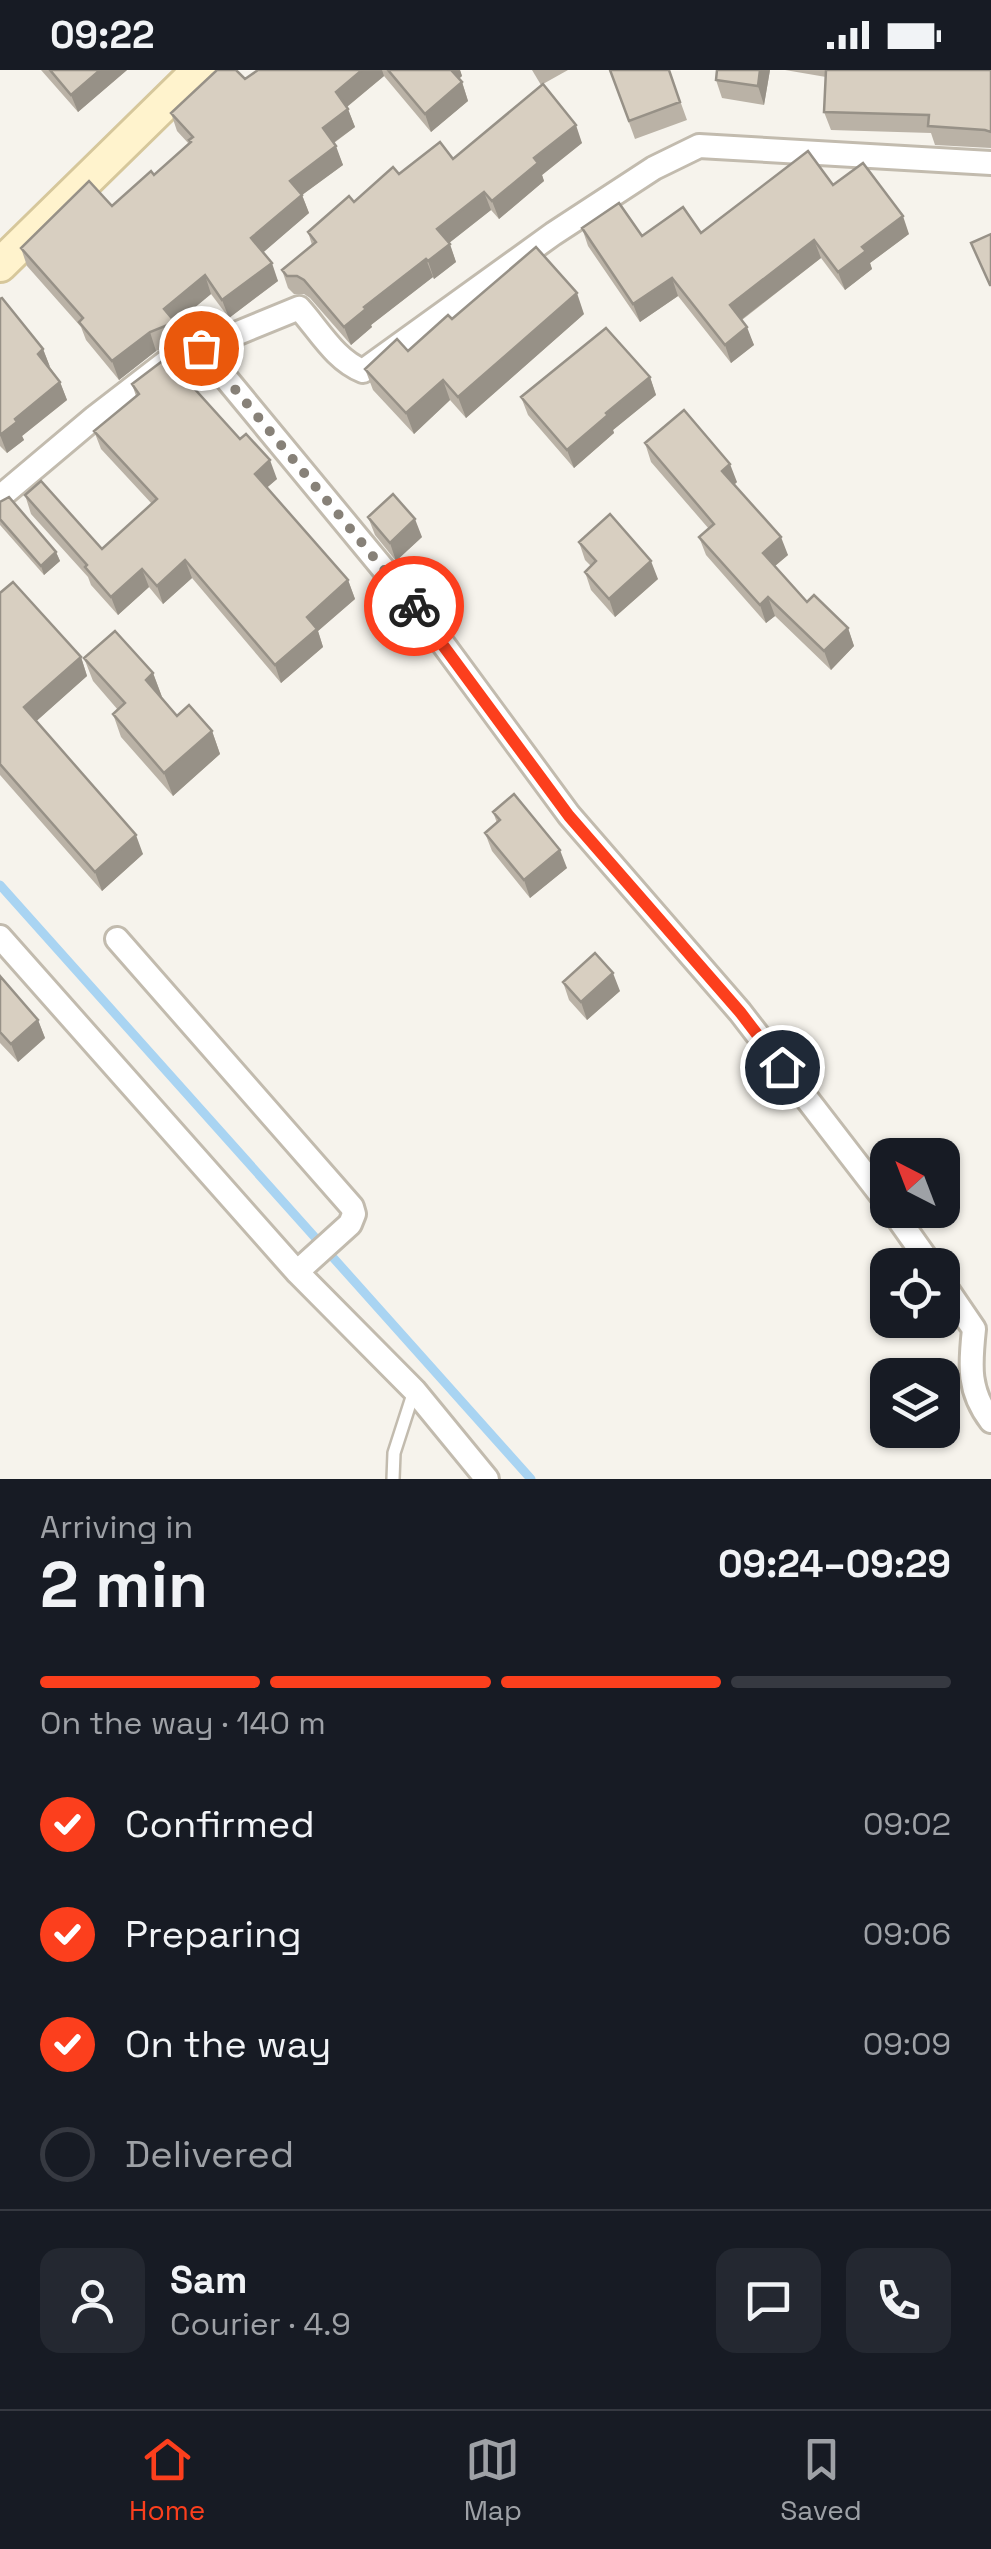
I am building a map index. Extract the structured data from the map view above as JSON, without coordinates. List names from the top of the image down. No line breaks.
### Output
{"north":"top left","page":{"status":"09:22","heading":["2 min","Arriving in","09:24–09:29"],"panel":["Sam","Courier · 4.9"],"bar":"On the way · 140 m","list":[["Confirmed","09:02"],["Preparing","09:06"],["On the way","09:09"],"Delivered"],"tabs":["Home","Map","Saved"]}}
